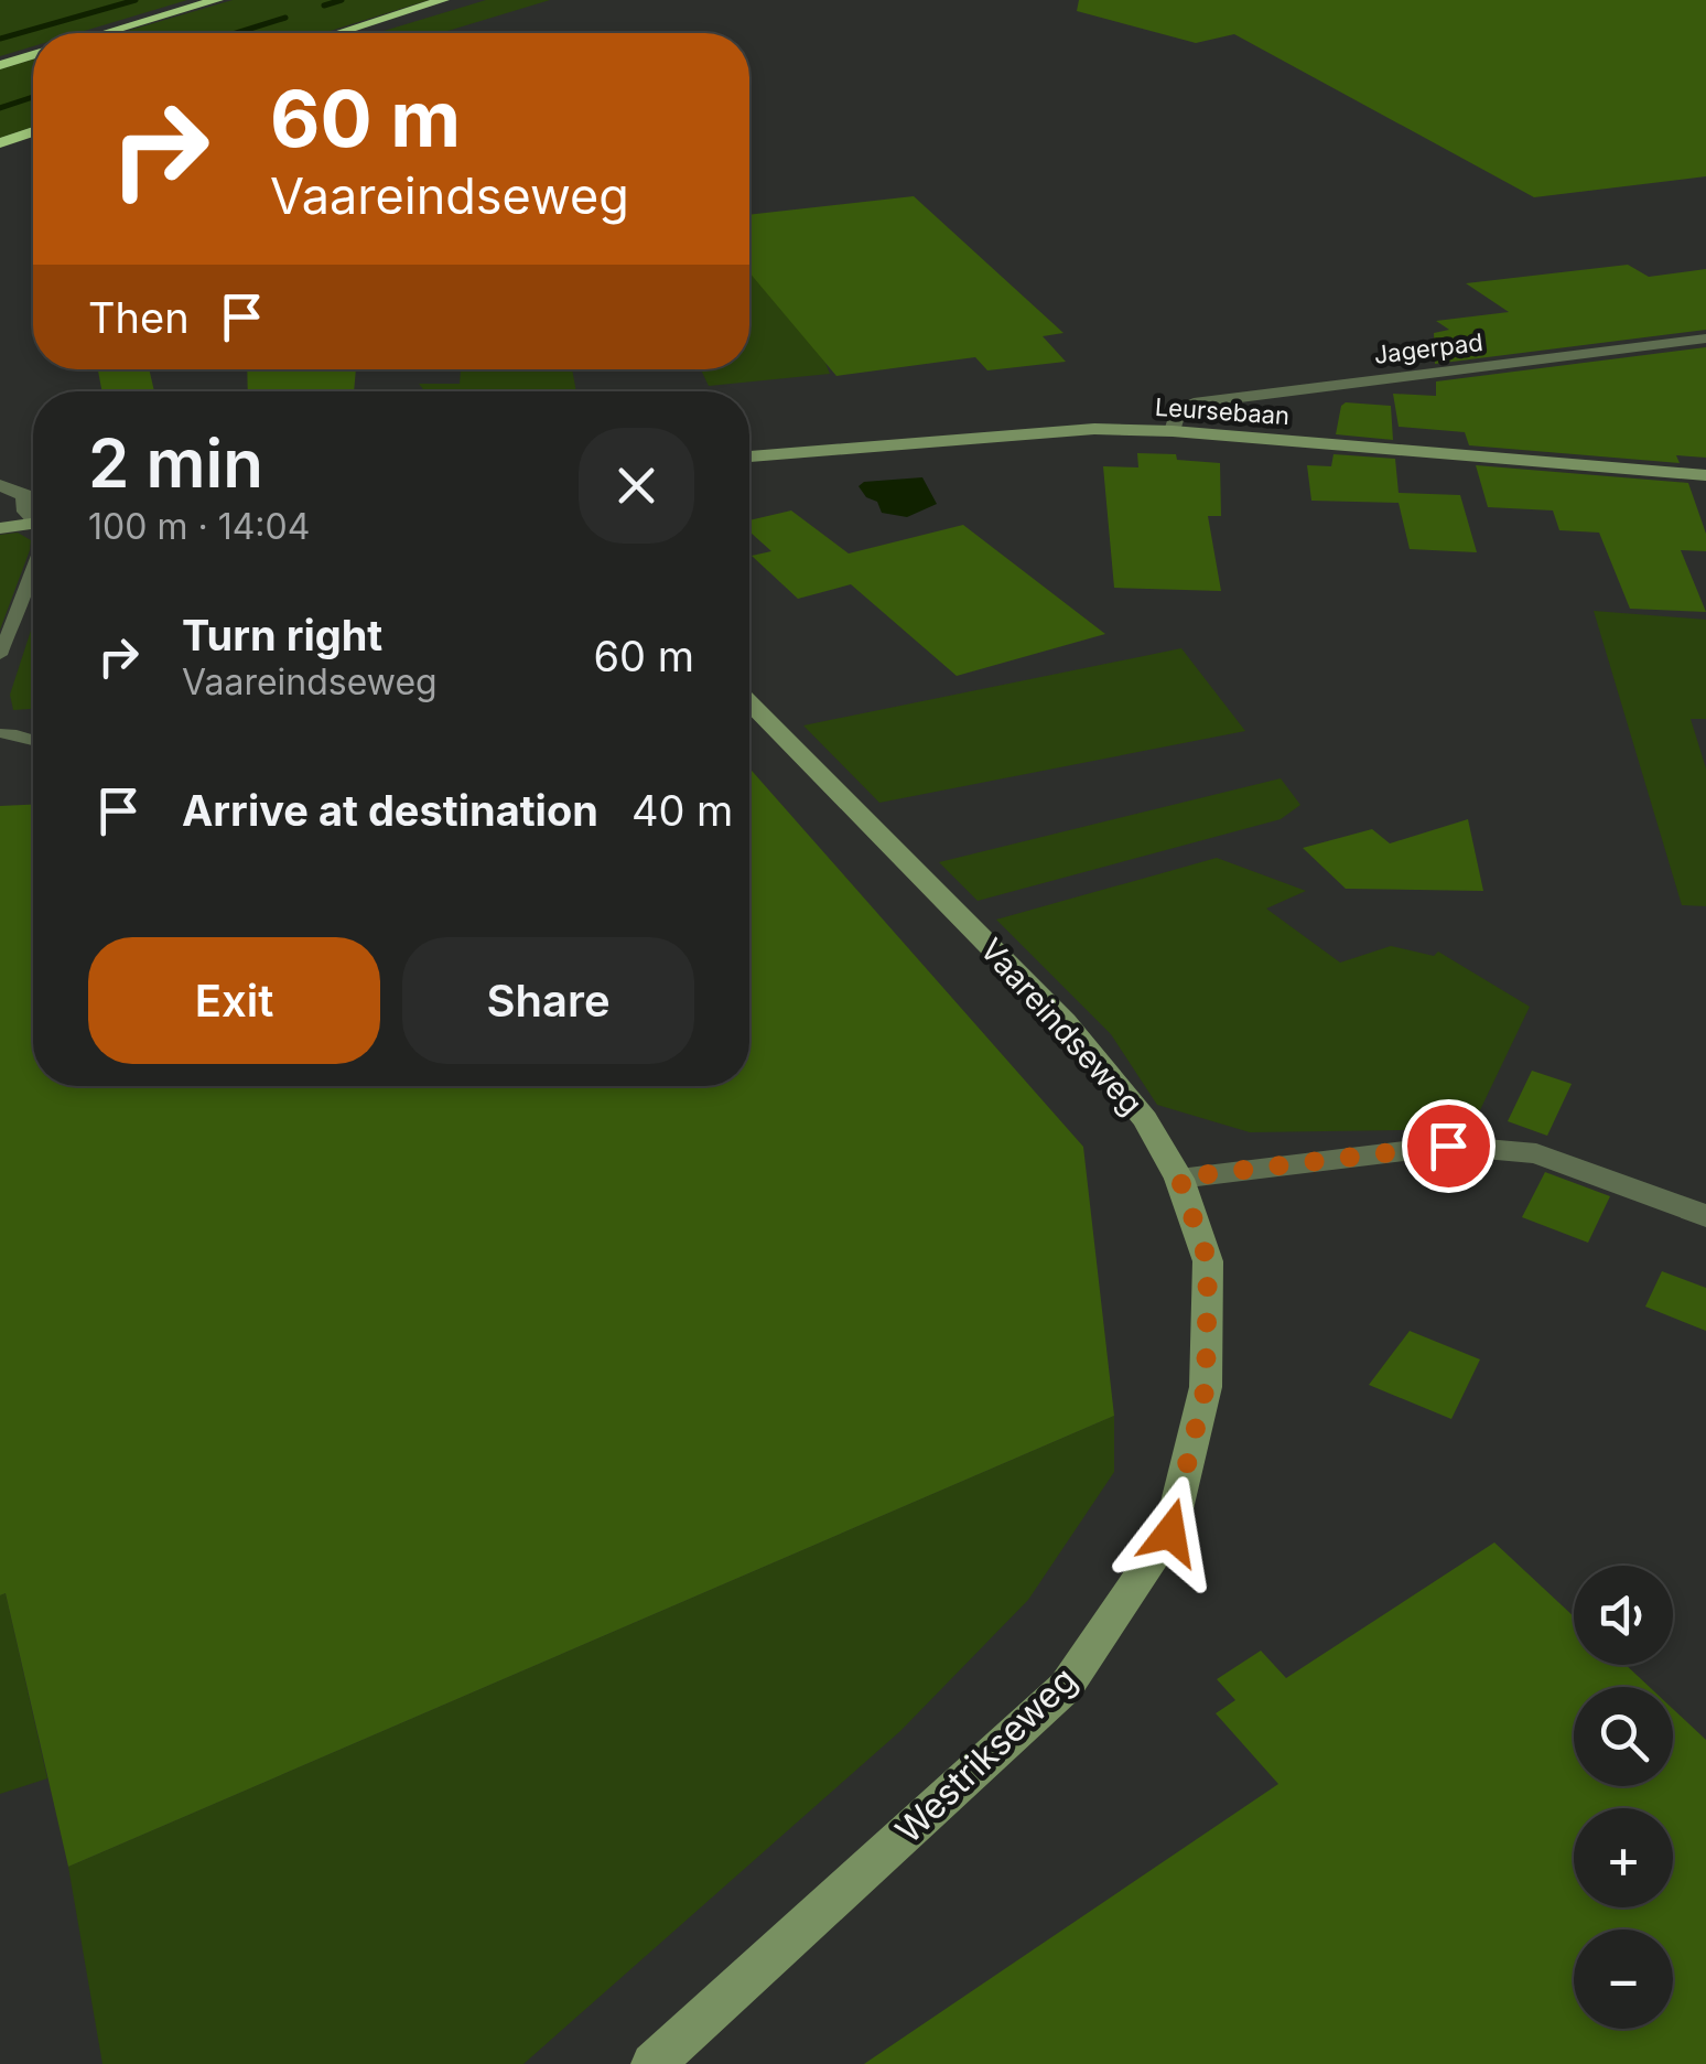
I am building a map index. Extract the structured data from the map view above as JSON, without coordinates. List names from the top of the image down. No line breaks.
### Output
{"streets":{"street":["Jagerpad","Leursebaan","Vaareindseweg","Westrikseweg"]},"crossings":[["Jagerpad","Leursebaan"],["Vaareindseweg","Westrikseweg"]],"page":{"turn":["60 m","Vaareindseweg"],"then":"Then","heading":["2 min","100 m · 14:04"],"list":[{"name":"Turn right","note":"Vaareindseweg","value":"60 m"},{"name":"Arrive at destination","value":"40 m"}],"buttons":["Exit","Share"],"map_buttons":["+","−"]}}
